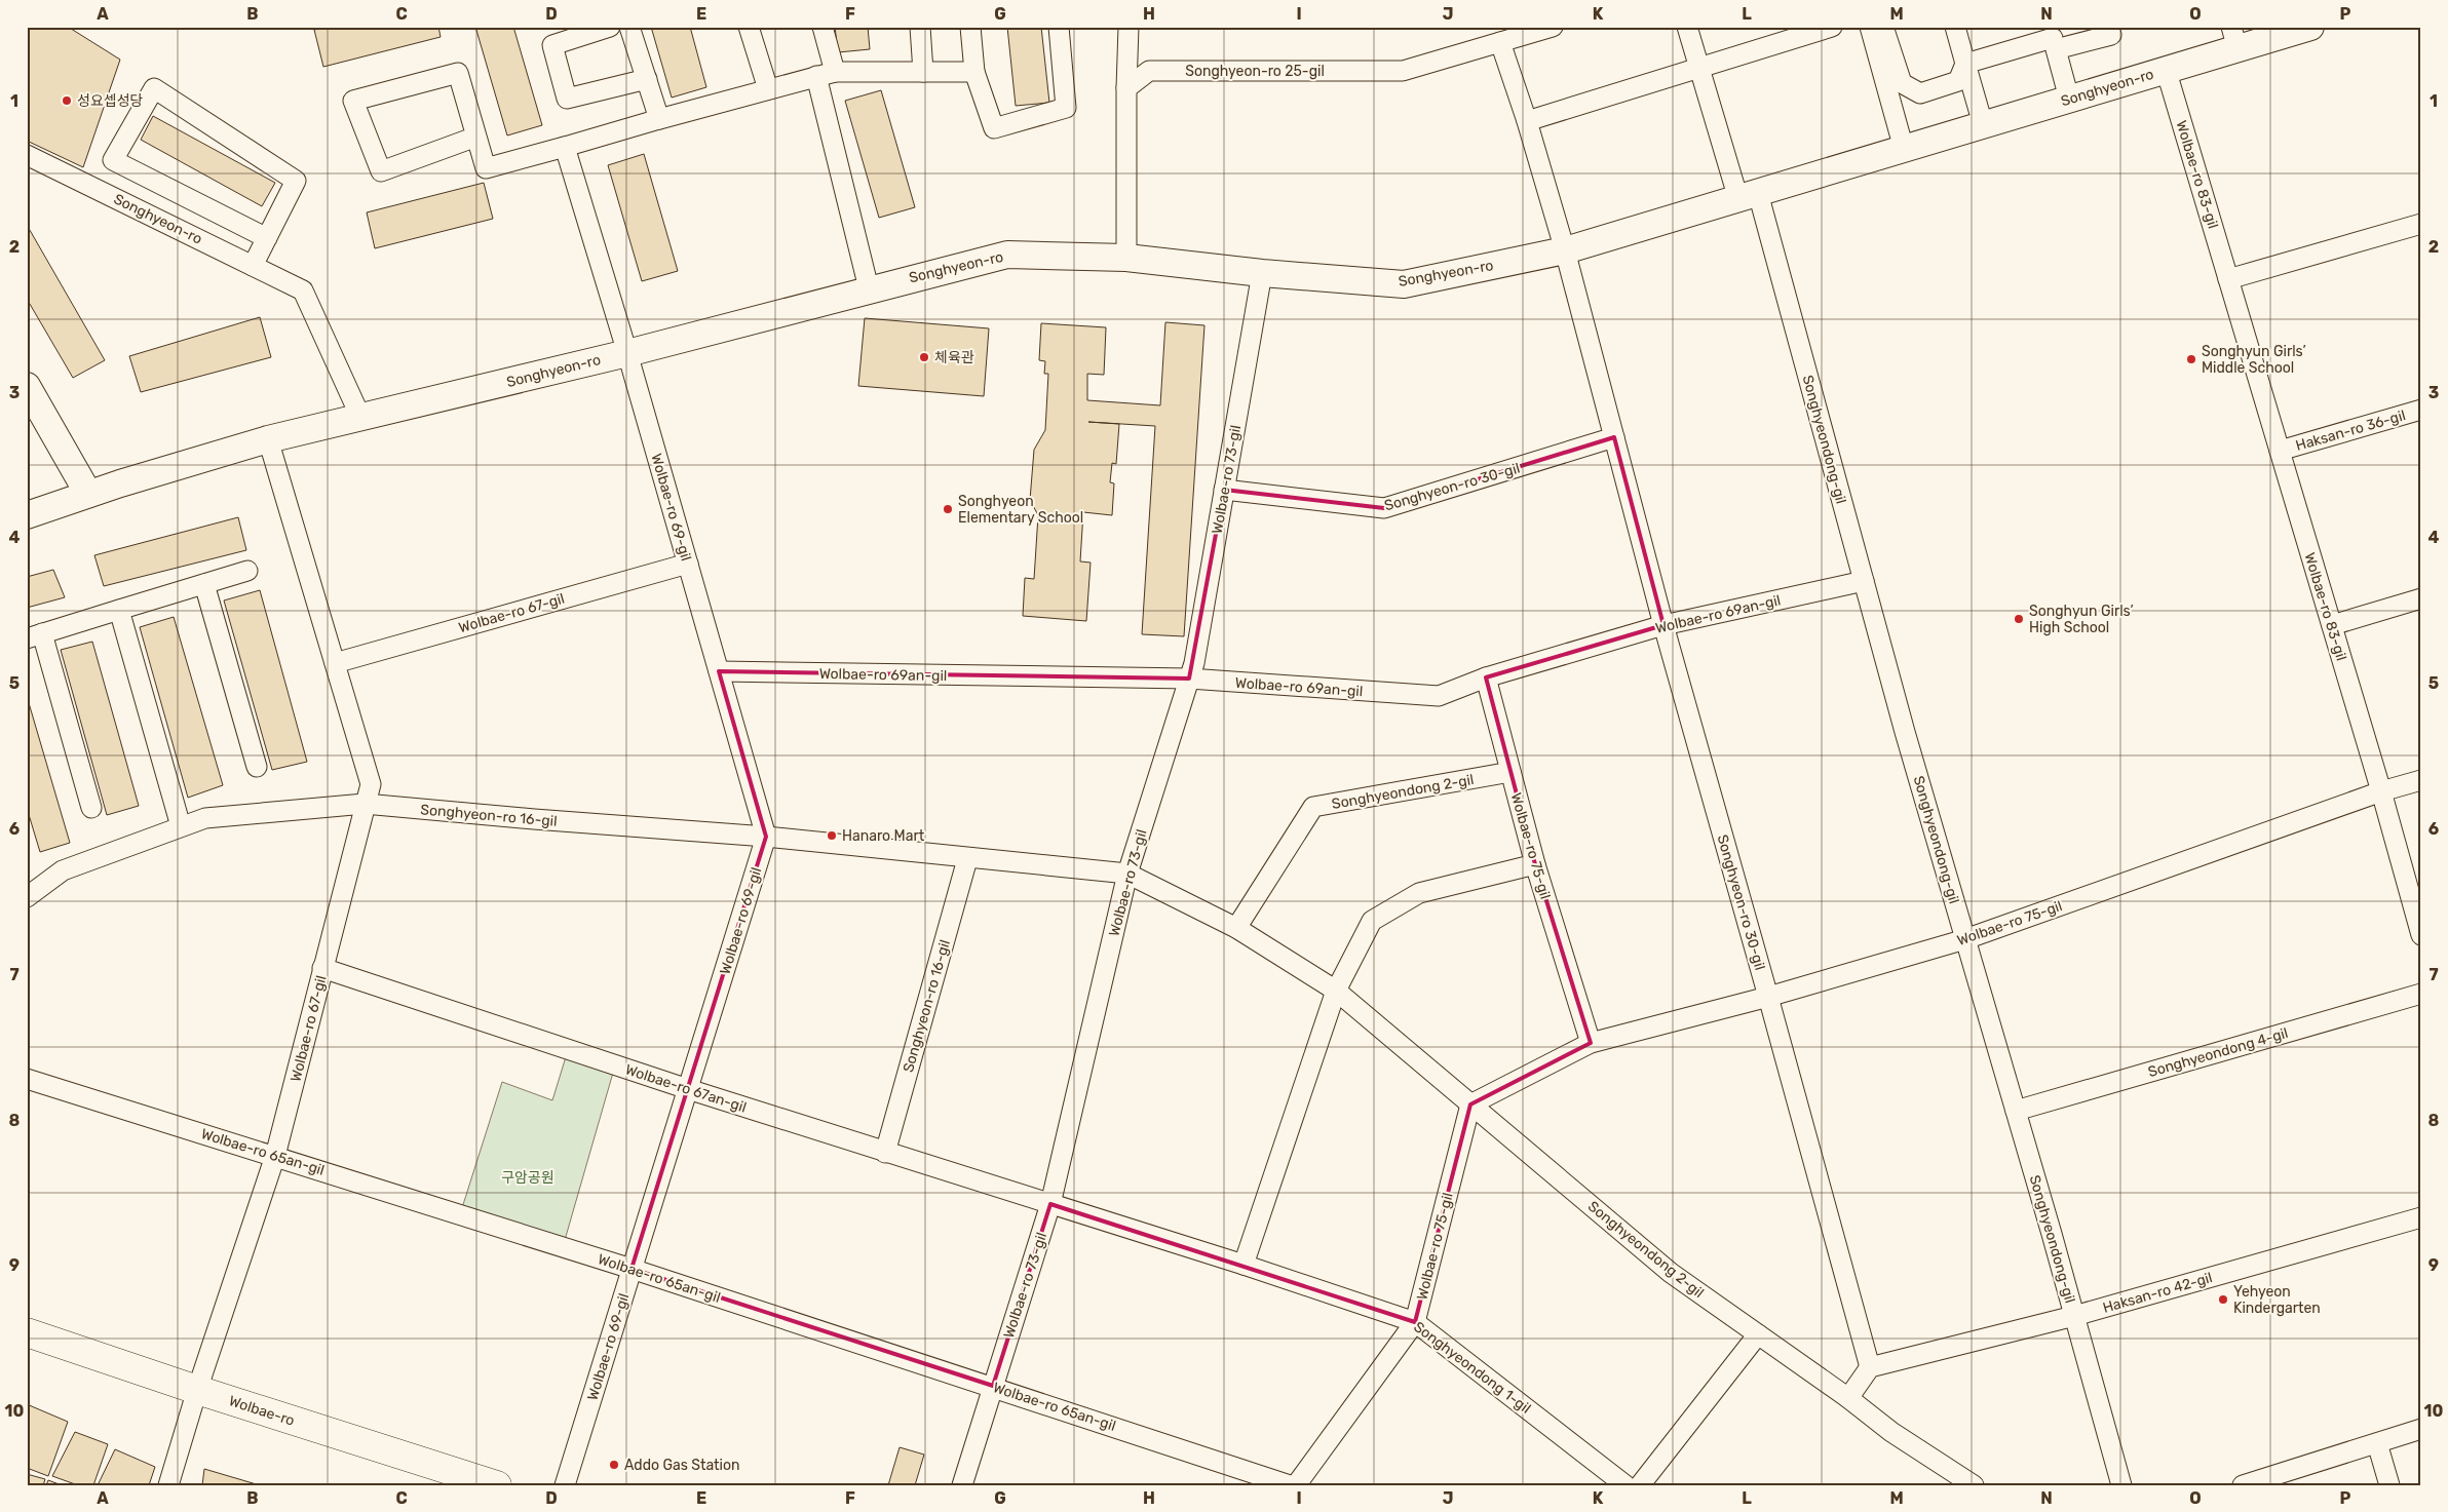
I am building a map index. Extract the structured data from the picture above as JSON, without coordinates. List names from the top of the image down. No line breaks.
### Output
{"streets":{"main road":["Songhyeon-ro","Wolbae-ro"],"street":["Songhyeon-ro 25-gil","Wolbae-ro 83-gil","Haksan-ro 36-gil","Songhyeondong-gil","Wolbae-ro 73-gil","Songhyeon-ro 30-gil","Wolbae-ro 69-gil","Wolbae-ro 67-gil","Wolbae-ro 69an-gil","Songhyeondong 2-gil","Songhyeon-ro 16-gil","Wolbae-ro 75-gil","Songhyeondong 4-gil","Wolbae-ro 67an-gil","Wolbae-ro 65an-gil","Haksan-ro 42-gil","Songhyeondong 1-gil"]},"crossings":[["Songhyeon-ro","Wolbae-ro 83-gil"],["Songhyeon-ro","Songhyeondong-gil"],["Songhyeon-ro","Wolbae-ro 73-gil"],["Songhyeon-ro","Songhyeon-ro 30-gil"],["Songhyeon-ro","Wolbae-ro 69-gil"],["Songhyeon-ro","Wolbae-ro 67-gil"],["Wolbae-ro 83-gil","Haksan-ro 36-gil"],["Wolbae-ro 83-gil","Wolbae-ro 75-gil"],["Songhyeondong-gil","Wolbae-ro 69an-gil"],["Songhyeondong-gil","Wolbae-ro 75-gil"],["Songhyeondong-gil","Songhyeondong 4-gil"],["Songhyeondong-gil","Haksan-ro 42-gil"],["Wolbae-ro 73-gil","Songhyeon-ro 30-gil"],["Wolbae-ro 73-gil","Wolbae-ro 69an-gil"],["Wolbae-ro 73-gil","Songhyeondong 2-gil"],["Wolbae-ro 73-gil","Songhyeon-ro 16-gil"],["Wolbae-ro 73-gil","Wolbae-ro 67an-gil"],["Wolbae-ro 73-gil","Wolbae-ro 65an-gil"],["Wolbae-ro 73-gil","Songhyeondong 1-gil"],["Songhyeon-ro 30-gil","Wolbae-ro 69an-gil"],["Songhyeon-ro 30-gil","Wolbae-ro 75-gil"],["Songhyeon-ro 30-gil","Haksan-ro 42-gil"],["Wolbae-ro 69-gil","Wolbae-ro 67-gil"],["Wolbae-ro 69-gil","Wolbae-ro 69an-gil"],["Wolbae-ro 69-gil","Songhyeon-ro 16-gil"],["Wolbae-ro 69-gil","Wolbae-ro 67an-gil"],["Wolbae-ro 69-gil","Wolbae-ro 65an-gil"],["Wolbae-ro 67-gil","Songhyeon-ro 16-gil"],["Wolbae-ro 67-gil","Wolbae-ro 67an-gil"],["Wolbae-ro 67-gil","Wolbae-ro 65an-gil"],["Wolbae-ro 67-gil","Wolbae-ro"],["Wolbae-ro 69an-gil","Wolbae-ro 75-gil"],["Songhyeondong 2-gil","Songhyeon-ro 16-gil"],["Songhyeondong 2-gil","Wolbae-ro 75-gil"],["Songhyeon-ro 16-gil","Wolbae-ro 67an-gil"],["Wolbae-ro 75-gil","Songhyeondong 1-gil"],["Wolbae-ro 67an-gil","Songhyeondong 1-gil"]],"parks":["구암공원"],"places":["성요셉성당","체육관","Songhyun Girls’ Middle School","Songhyeon Elementary School","Songhyun Girls’ High School","Hanaro Mart","Yehyeon Kindergarten","Addo Gas Station"],"grid":{"columns":["A","B","C","D","E","F","G","H","I","J","K","L","M","N","O","P"],"rows":["1","2","3","4","5","6","7","8","9","10"]}}
